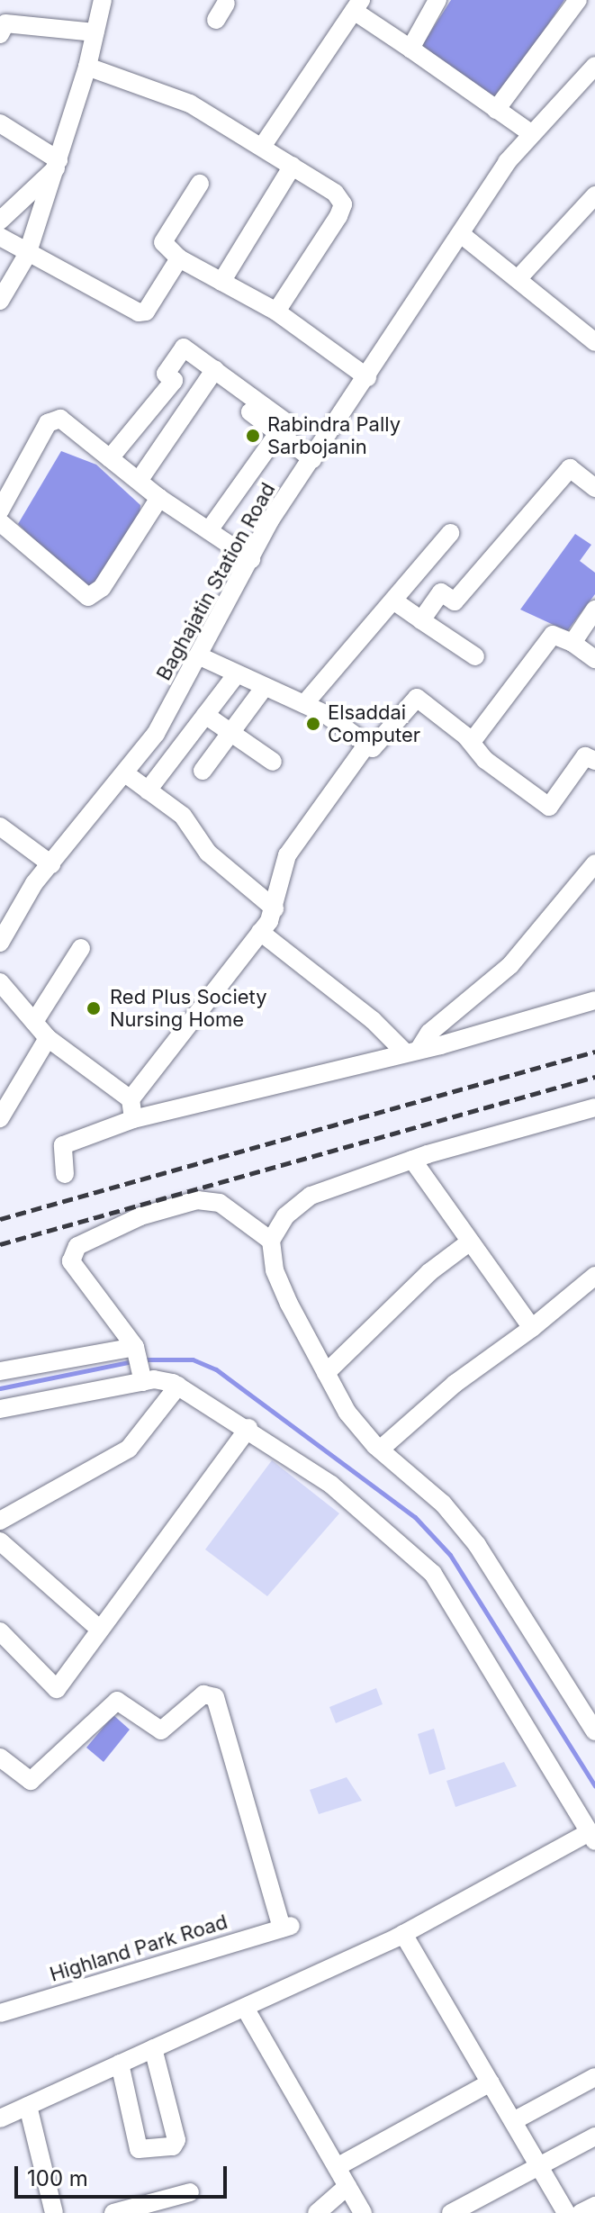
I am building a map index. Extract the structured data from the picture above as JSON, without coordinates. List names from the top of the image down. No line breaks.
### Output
{"streets":{"street":["Baghajatin Station Road","Highland Park Road"]},"places":["Rabindra Pally Sarbojanin","Elsaddai Computer","Red Plus Society Nursing Home"],"scale_bar":"100 m"}
